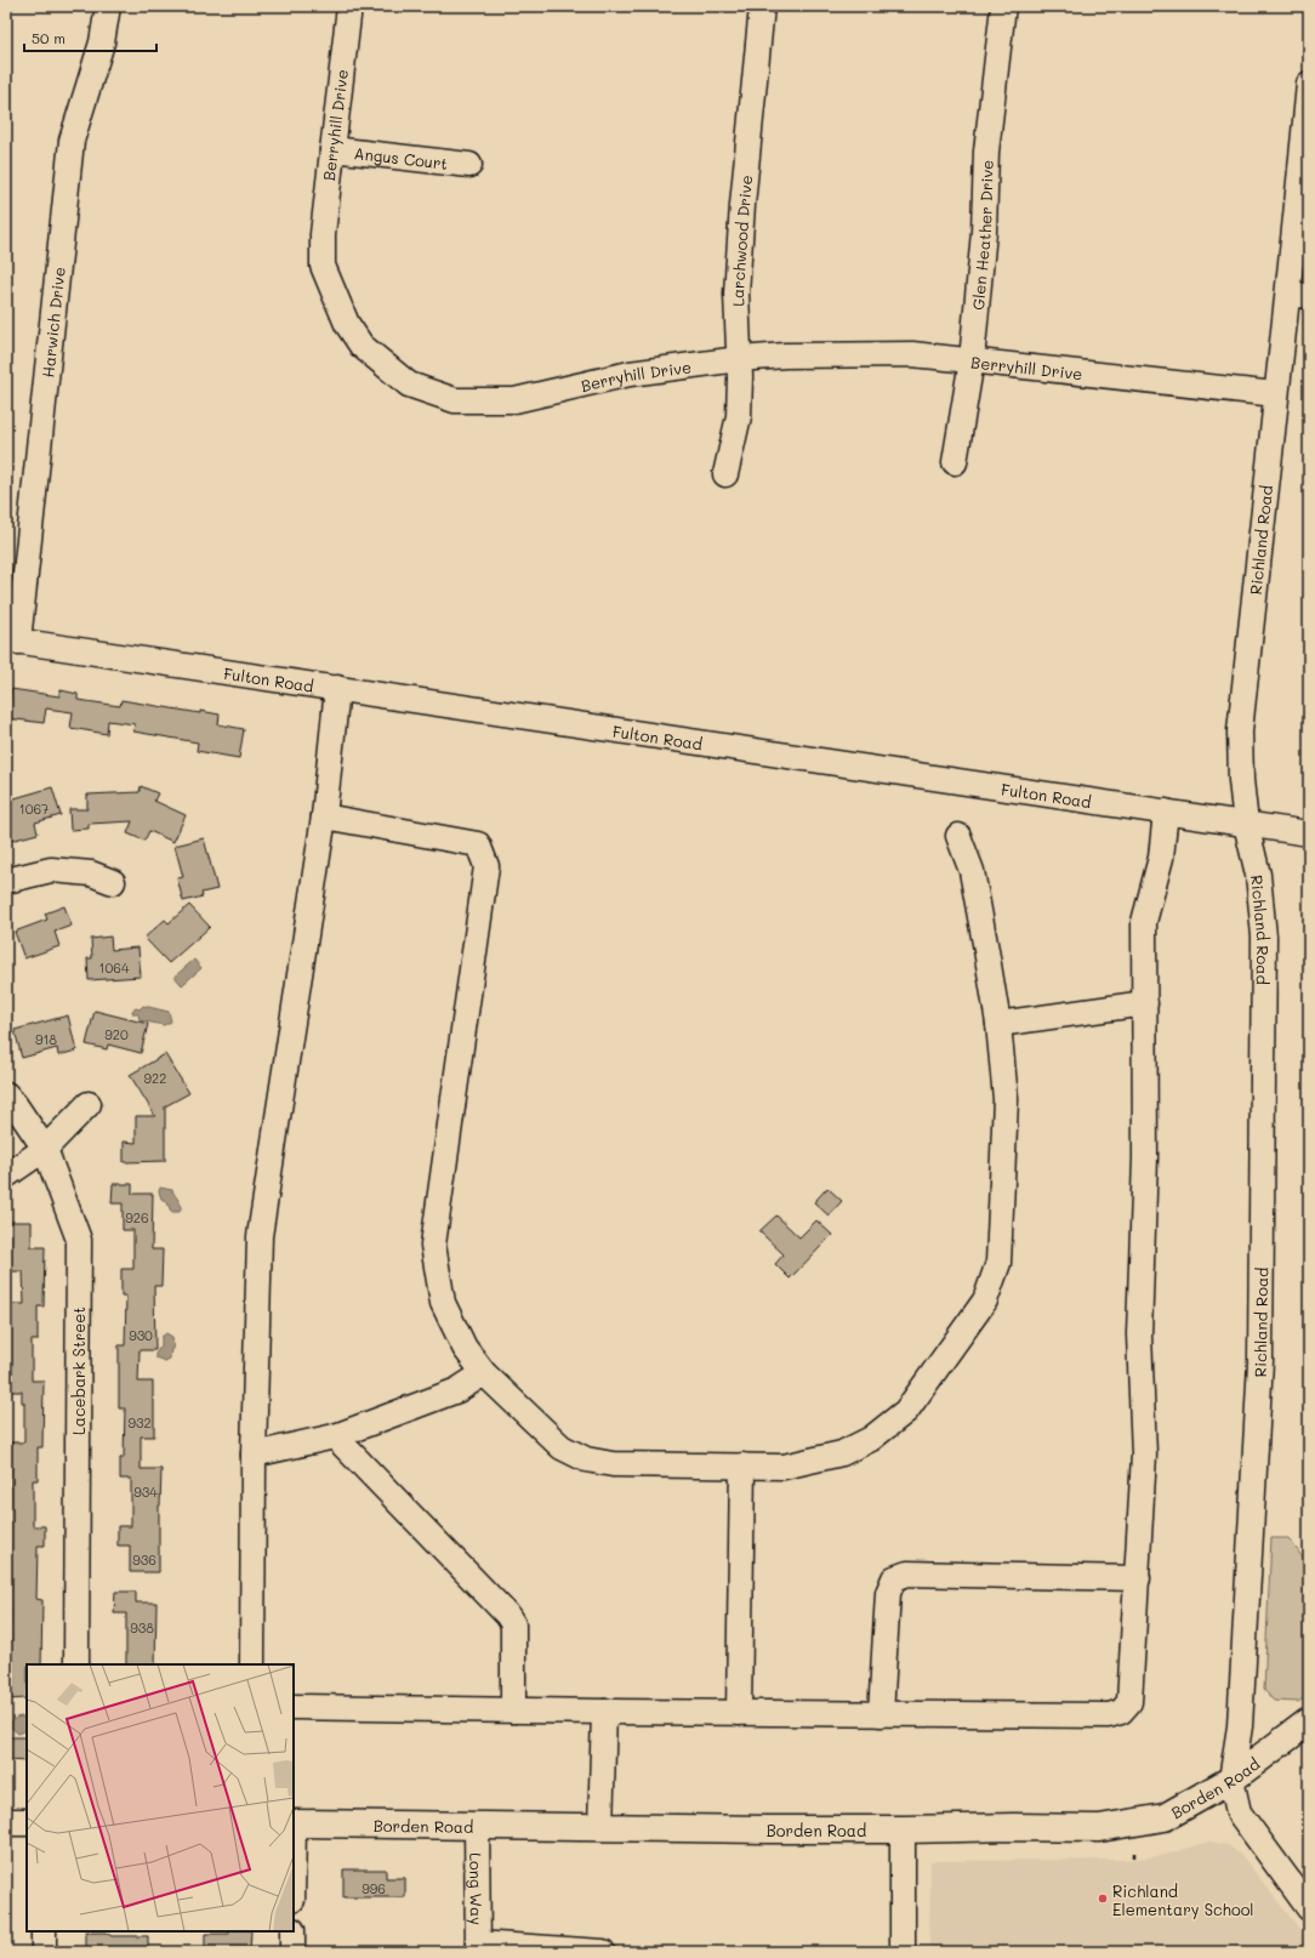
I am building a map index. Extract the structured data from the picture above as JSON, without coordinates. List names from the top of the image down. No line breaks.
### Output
{"streets":{"main road":["Borden Road"],"street":["Berryhill Drive","Angus Court","Glen Heather Drive","Larchwood Drive","Harwich Drive","Richland Road","Fulton Road","Lacebark Street","Long Way"]},"crossings":[["Berryhill Drive","Angus Court"],["Berryhill Drive","Glen Heather Drive"],["Berryhill Drive","Larchwood Drive"],["Berryhill Drive","Richland Road"],["Harwich Drive","Fulton Road"],["Richland Road","Fulton Road"],["Richland Road","Borden Road"],["Borden Road","Long Way"]],"places":["Richland Elementary School"],"house_numbers":["1067","1064","920","918","922","926","930","932","934","936","938","996"],"scale_bar":"50 m"}
